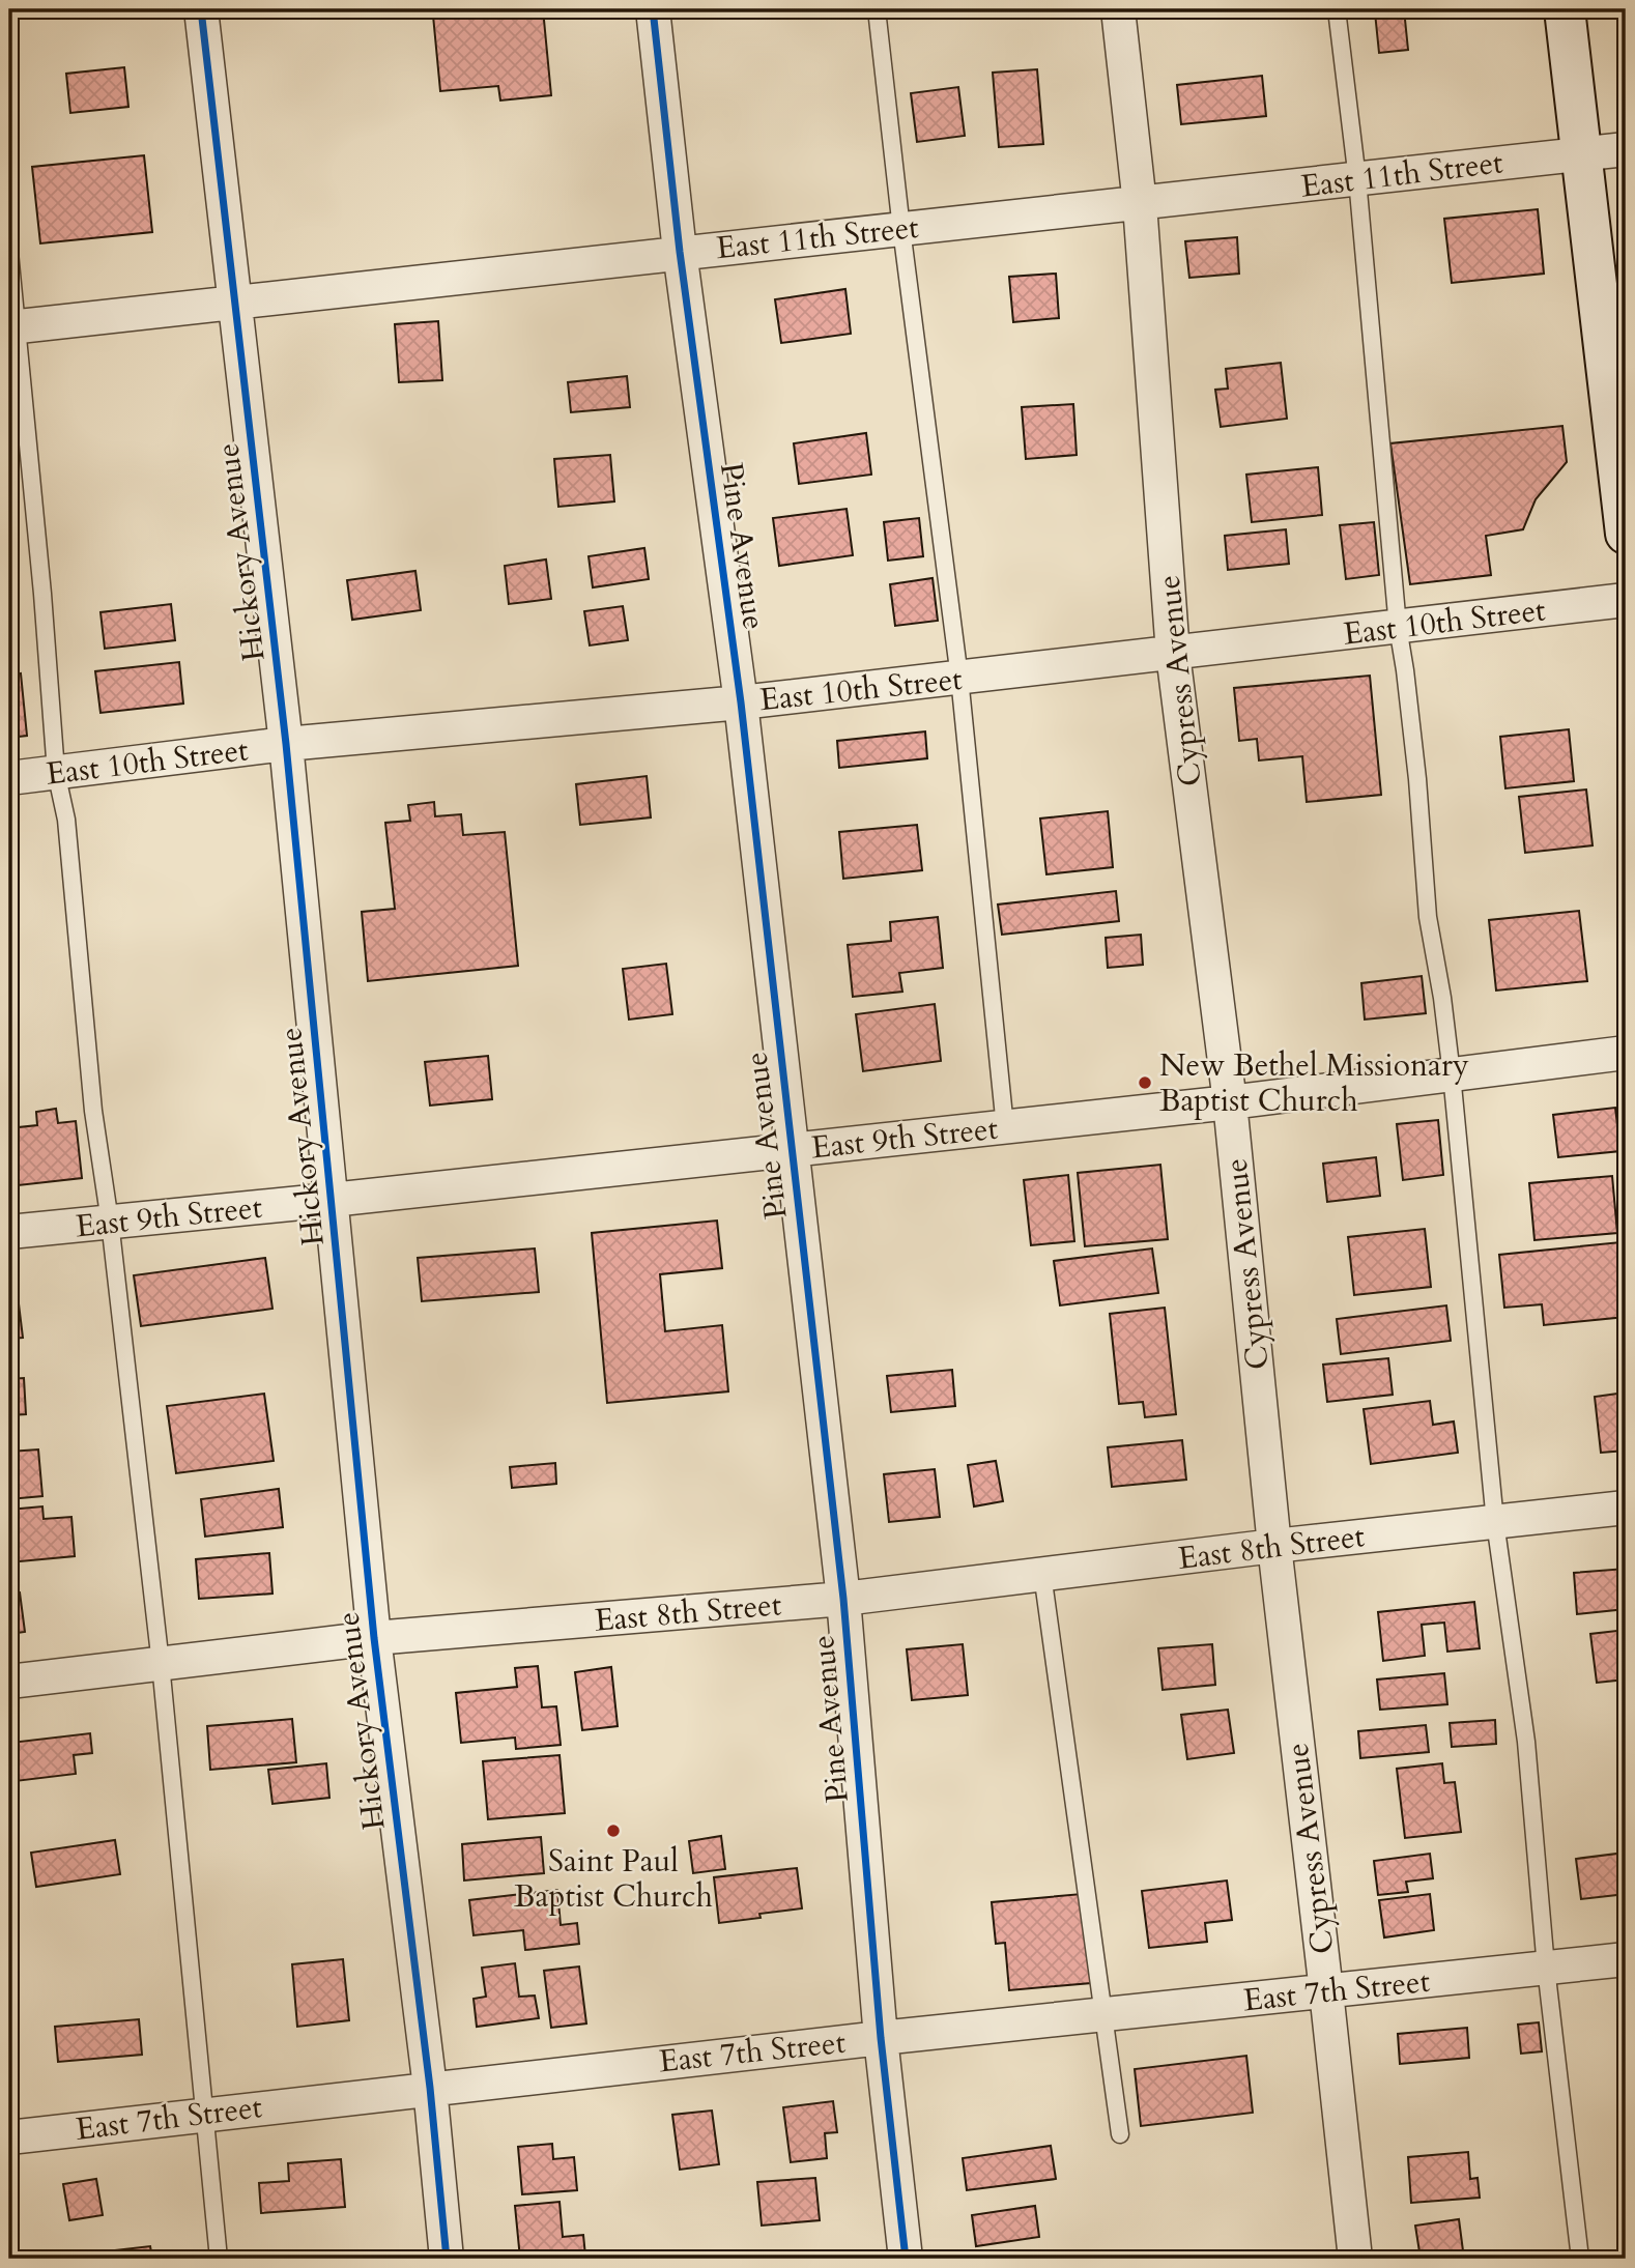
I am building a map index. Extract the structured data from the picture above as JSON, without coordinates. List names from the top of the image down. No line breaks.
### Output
{"streets":{"street":["East 11th Street","Pine Avenue","Hickory Avenue","East 10th Street","Cypress Avenue","East 9th Street","East 8th Street","East 7th Street"]},"crossings":[["East 11th Street","Pine Avenue"],["East 11th Street","Hickory Avenue"],["East 11th Street","Cypress Avenue"],["Pine Avenue","East 10th Street"],["Pine Avenue","East 9th Street"],["Pine Avenue","East 8th Street"],["Pine Avenue","East 7th Street"],["Hickory Avenue","East 10th Street"],["Hickory Avenue","East 9th Street"],["Hickory Avenue","East 8th Street"],["Hickory Avenue","East 7th Street"],["East 10th Street","Cypress Avenue"],["Cypress Avenue","East 9th Street"],["Cypress Avenue","East 8th Street"],["Cypress Avenue","East 7th Street"]],"places":["New Bethel Missionary Baptist Church","Saint Paul Baptist Church"]}
